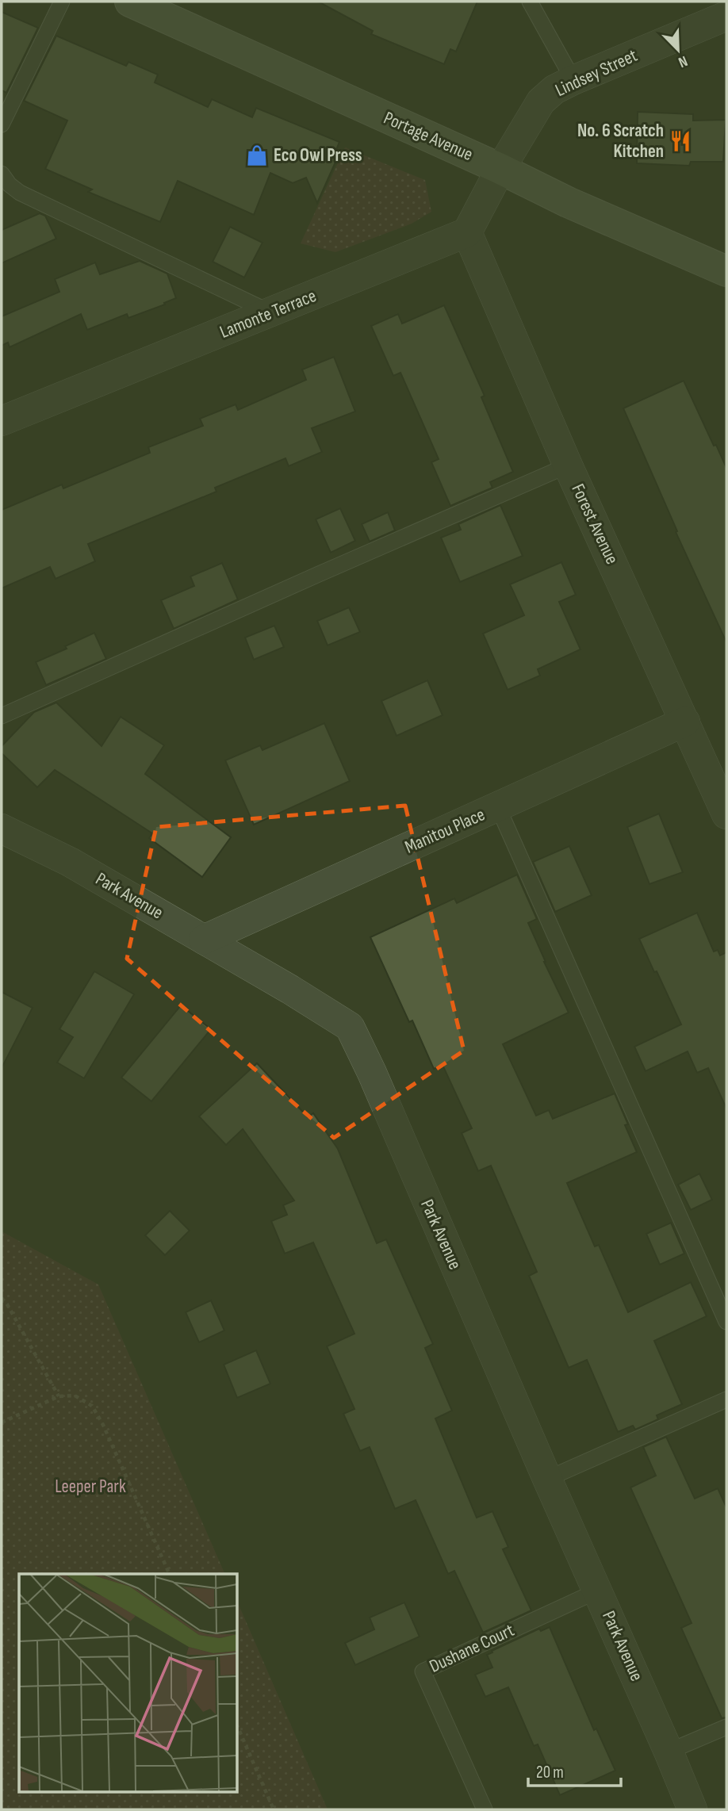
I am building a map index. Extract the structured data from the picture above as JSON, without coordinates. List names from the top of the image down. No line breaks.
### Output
{"streets":{"main road":["Portage Avenue"],"street":["Lindsey Street","Lamonte Terrace","Forest Avenue","Manitou Place","Park Avenue"],"lane":["Dushane Court"]},"crossings":[["Lindsey Street","Portage Avenue"],["Lamonte Terrace","Forest Avenue"],["Forest Avenue","Manitou Place"],["Manitou Place","Park Avenue"],["Park Avenue","Dushane Court"]],"parks":["Leeper Park"],"places":{"restaurant":["No. 6 Scratch Kitchen"],"shop":["Eco Owl Press"]},"scale_bar":"20 m","north":"bottom right"}
